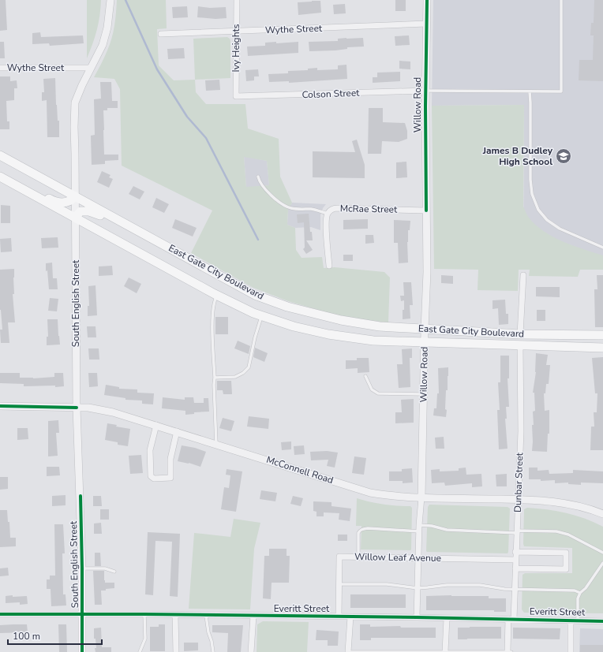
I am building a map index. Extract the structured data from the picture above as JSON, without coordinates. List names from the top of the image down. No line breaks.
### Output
{"streets":{"main road":["East Gate City Boulevard"],"street":["Wythe Street","Ivy Heights","Colson Street","Willow Road","McRae Street","South English Street","McConnell Road","Dunbar Street","Willow Leaf Avenue","Everitt Street"]},"crossings":[["Wythe Street","Ivy Heights"],["Wythe Street","Willow Road"],["Wythe Street","South English Street"],["Ivy Heights","Colson Street"],["Colson Street","Willow Road"],["Willow Road","McRae Street"],["Willow Road","East Gate City Boulevard"],["Willow Road","McConnell Road"],["Willow Road","Willow Leaf Avenue"],["Willow Road","Everitt Street"],["East Gate City Boulevard","South English Street"],["East Gate City Boulevard","Dunbar Street"],["South English Street","McConnell Road"],["South English Street","Everitt Street"],["McConnell Road","Dunbar Street"],["Dunbar Street","Willow Leaf Avenue"],["Dunbar Street","Everitt Street"],["Willow Leaf Avenue","Everitt Street"]],"places":{"school or university":["James B Dudley High School"]},"scale_bar":"100 m"}
